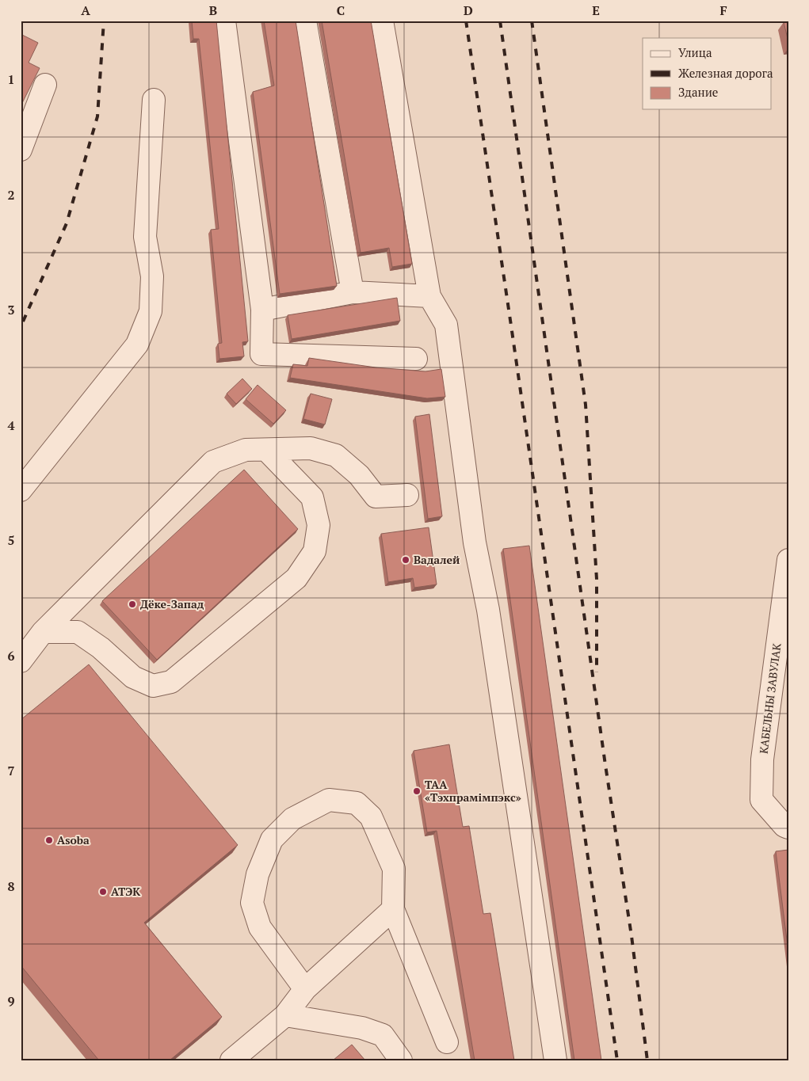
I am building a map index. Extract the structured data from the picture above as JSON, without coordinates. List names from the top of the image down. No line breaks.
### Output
{"streets":{"street":["КАБЕЛЬНЫ ЗАВУЛАК"]},"places":["Вадалей","Дёке-Запад","ТАА «Тэхпрамімпэкс»","Asoba","АТЭК"],"legend":["Улица","Железная дорога","Здание"],"grid":{"columns":["A","B","C","D","E","F"],"rows":["1","2","3","4","5","6","7","8","9"]}}
